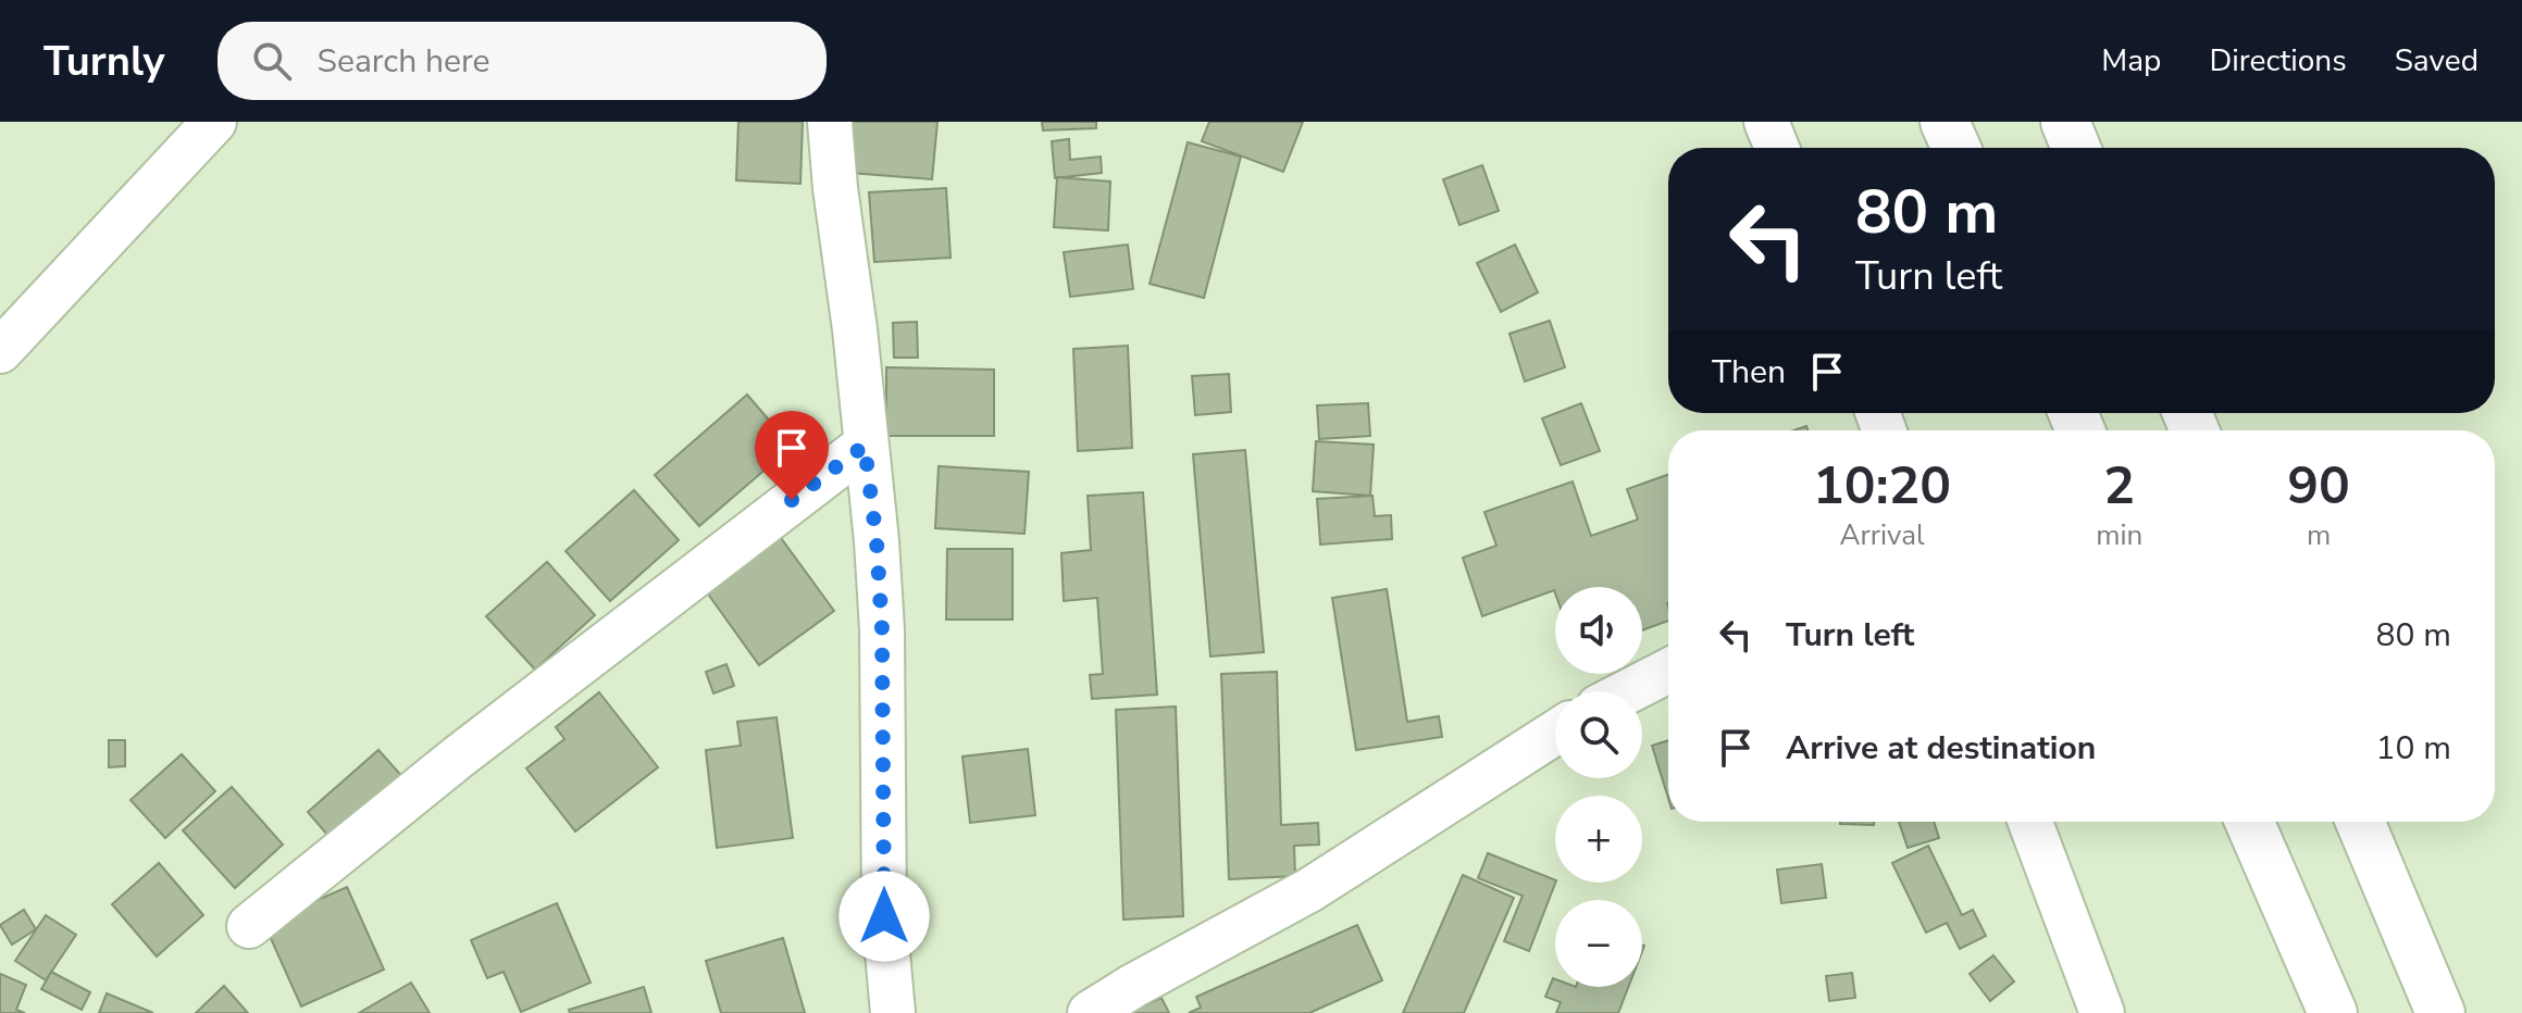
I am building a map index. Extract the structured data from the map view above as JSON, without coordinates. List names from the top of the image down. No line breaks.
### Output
{"page":{"header":"Turnly","search":"Search here","nav":["Map","Directions","Saved"],"turn":["80 m","Turn left"],"then":"Then","eta":["10:20","Arrival","2","min","90","m"],"list":[{"name":"Turn left","value":"80 m"},{"name":"Arrive at destination","value":"10 m"}],"map_buttons":["+","−"]}}
